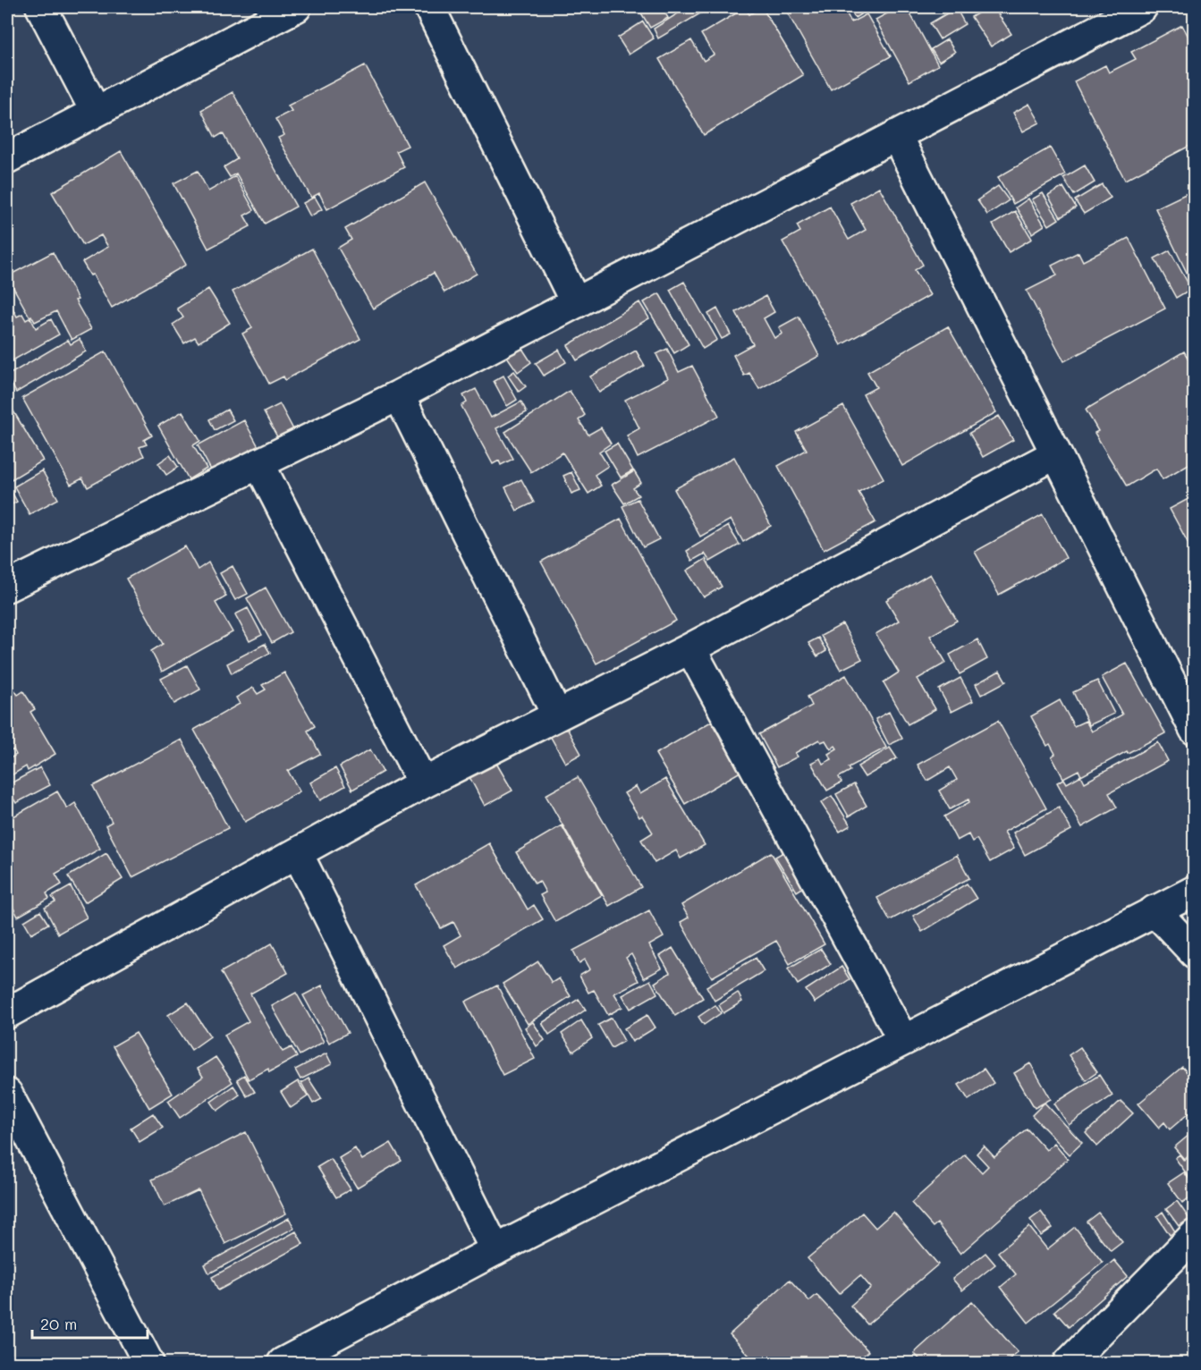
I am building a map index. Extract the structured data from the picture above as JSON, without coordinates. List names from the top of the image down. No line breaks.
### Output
{"scale_bar":"20 m"}
